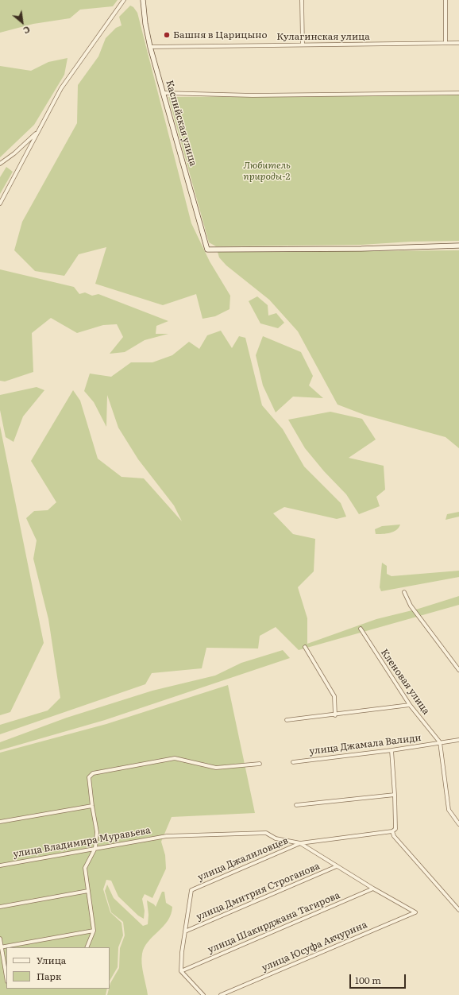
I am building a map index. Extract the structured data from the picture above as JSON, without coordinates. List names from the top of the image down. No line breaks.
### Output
{"streets":{"street":["Кулагинская улица","Каспийская улица","Кленовая улица","улица Джамала Валиди","улица Владимира Муравьева","улица Джалиловцев","улица Дмитрия Строганова","улица Шакирджана Тагирова","улица Юсуфа Акчурина"]},"crossings":[["Кулагинская улица","Каспийская улица"],["Кленовая улица","улица Джамала Валиди"],["улица Владимира Муравьева","улица Джалиловцев"],["улица Джалиловцев","улица Дмитрия Строганова"],["улица Шакирджана Тагирова","улица Юсуфа Акчурина"]],"parks":["Любитель природы-2"],"places":["Башня в Царицыно"],"legend":["Улица","Парк"],"scale_bar":"100 m","north":"bottom right"}
